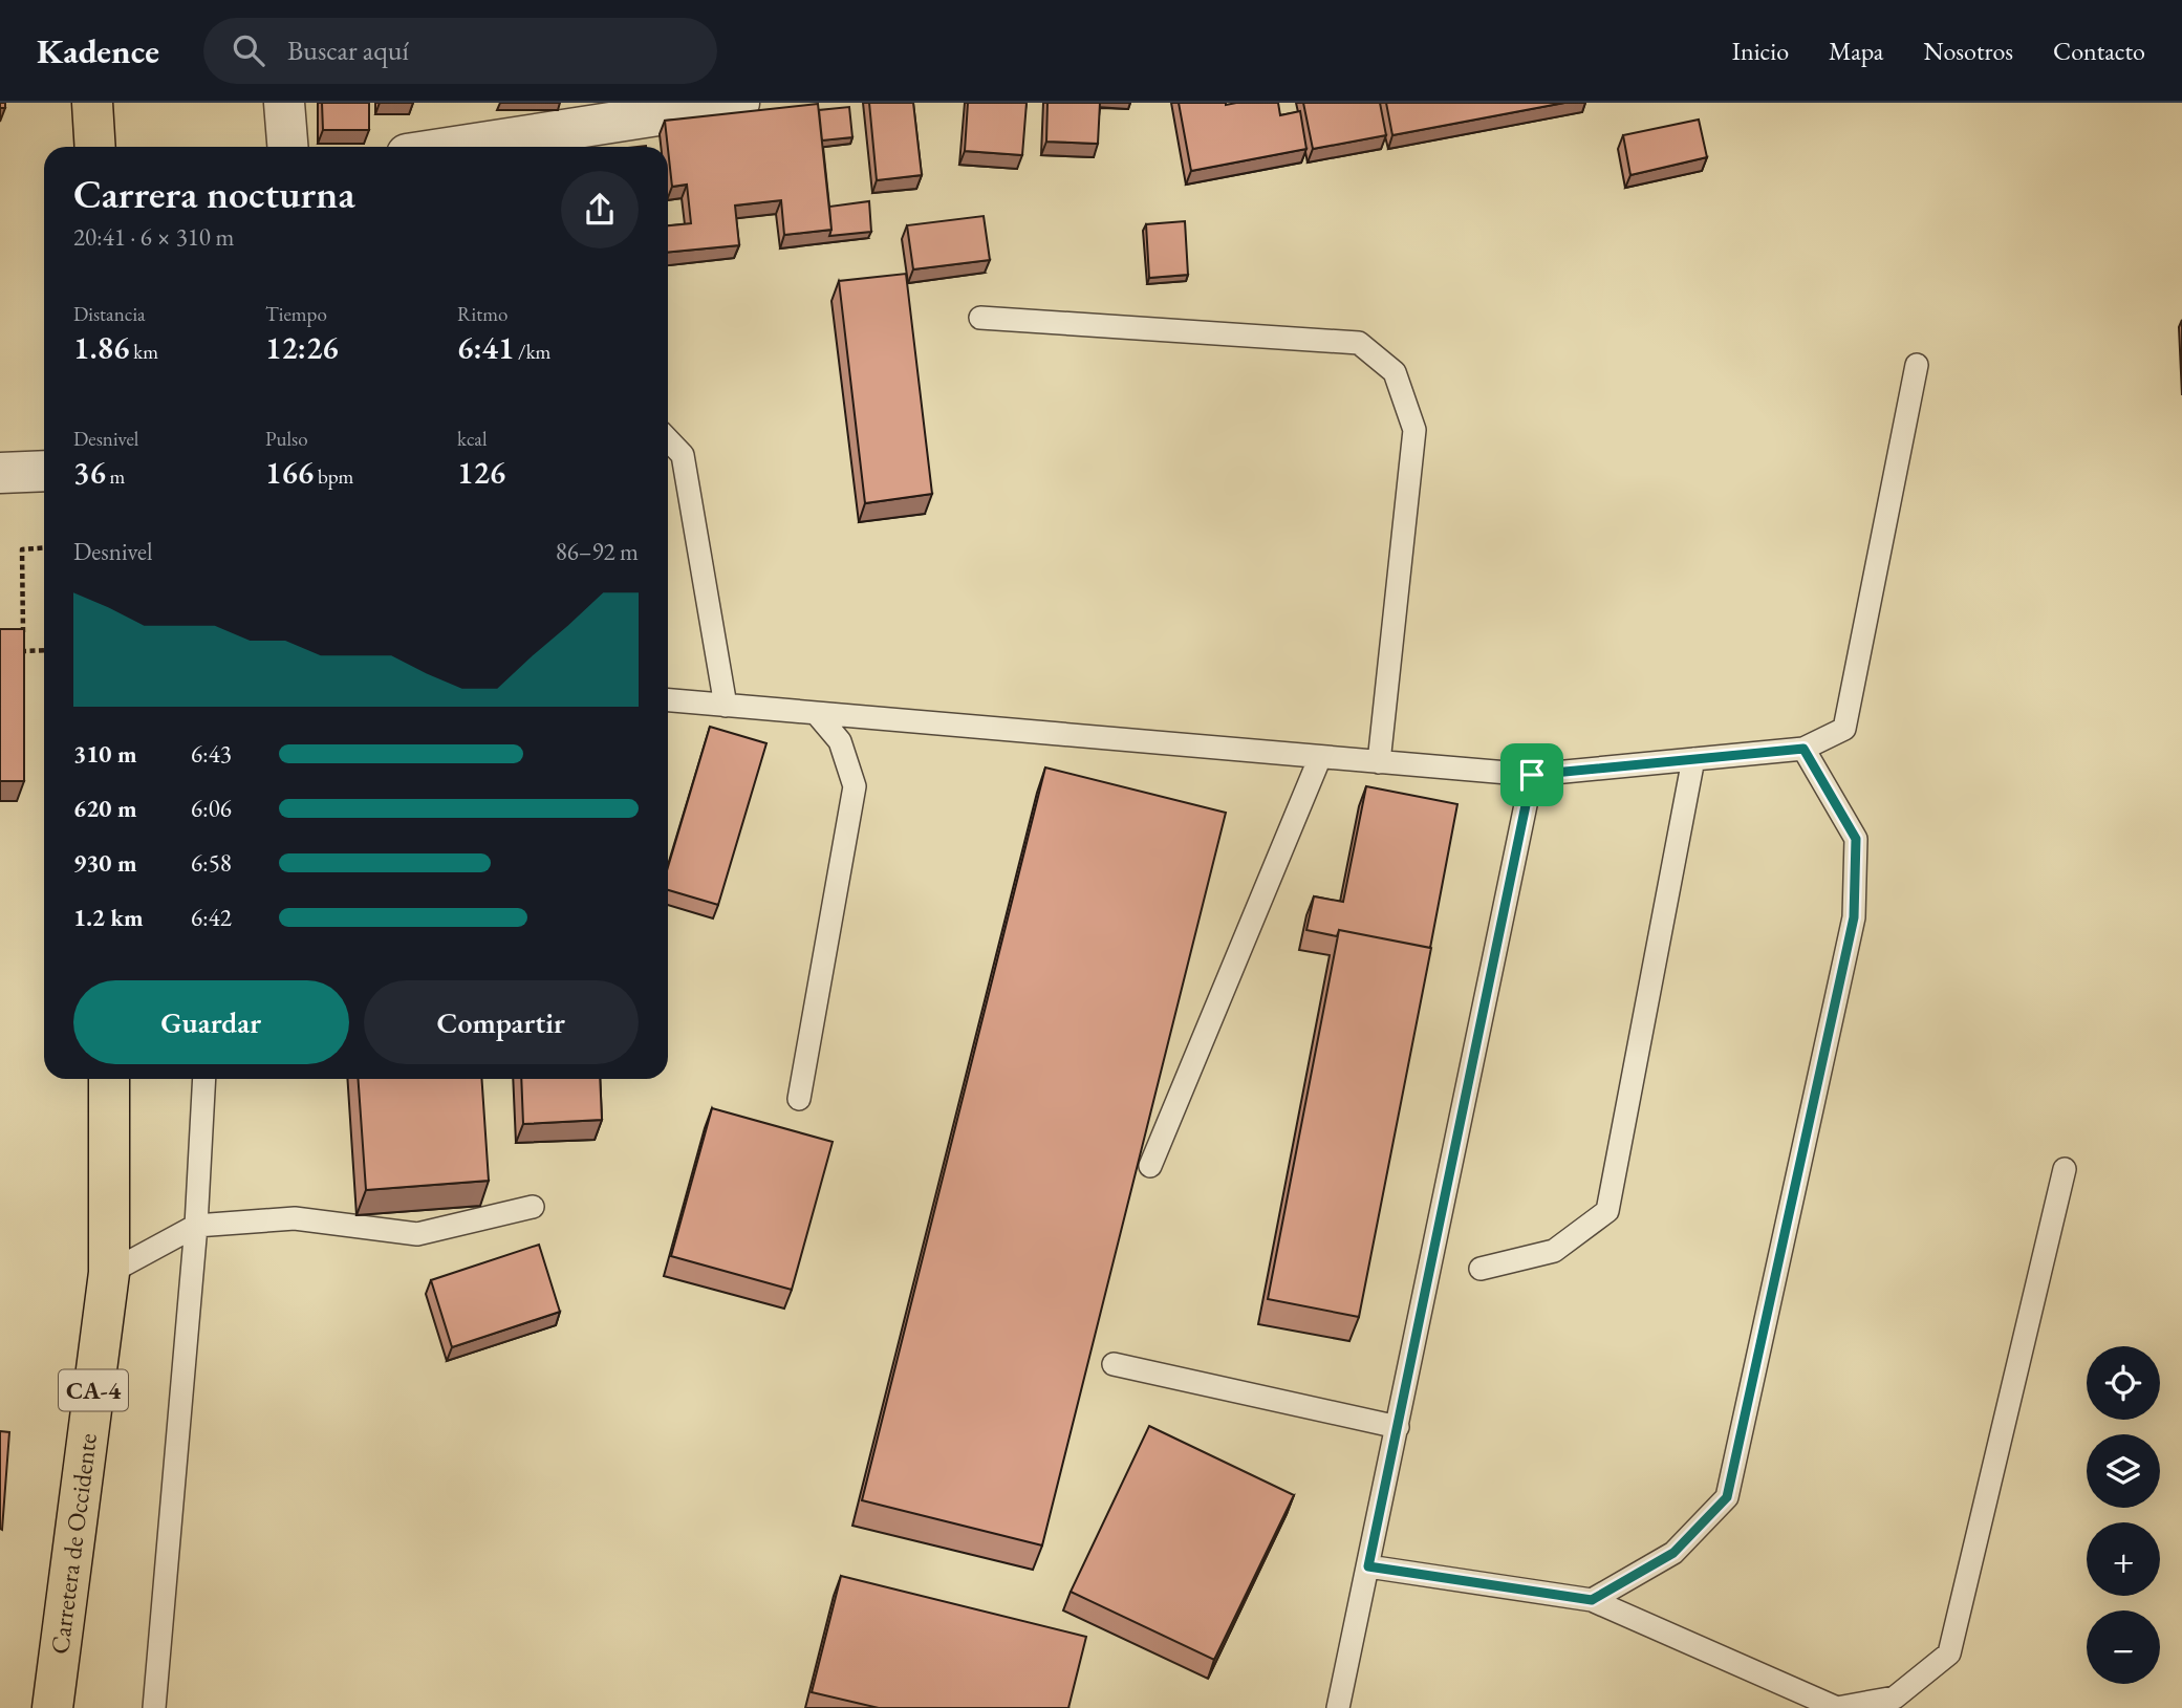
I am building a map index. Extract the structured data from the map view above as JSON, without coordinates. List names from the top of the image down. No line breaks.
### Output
{"streets":{"main road":["CA-4","Carretera de Occidente"]},"page":{"header":"Kadence","search":"Buscar aquí","nav":["Inicio","Mapa","Nosotros","Contacto"],"heading":["Carrera nocturna","20:41 · 6 × 310 m"],"stats":[["Distancia","1.86 km"],["Tiempo","12:26"],["Ritmo","6:41 /km"],["Desnivel","36 m"],["Pulso","166 bpm"],["kcal","126"]],"chart":["Desnivel","86–92 m"],"list":[{"name":"310 m","note":"6:43"},{"name":"620 m","note":"6:06"},{"name":"930 m","note":"6:58"},{"name":"1.2 km","note":"6:42"}],"buttons":["Guardar","Compartir"],"map_buttons":["+","−"]}}
